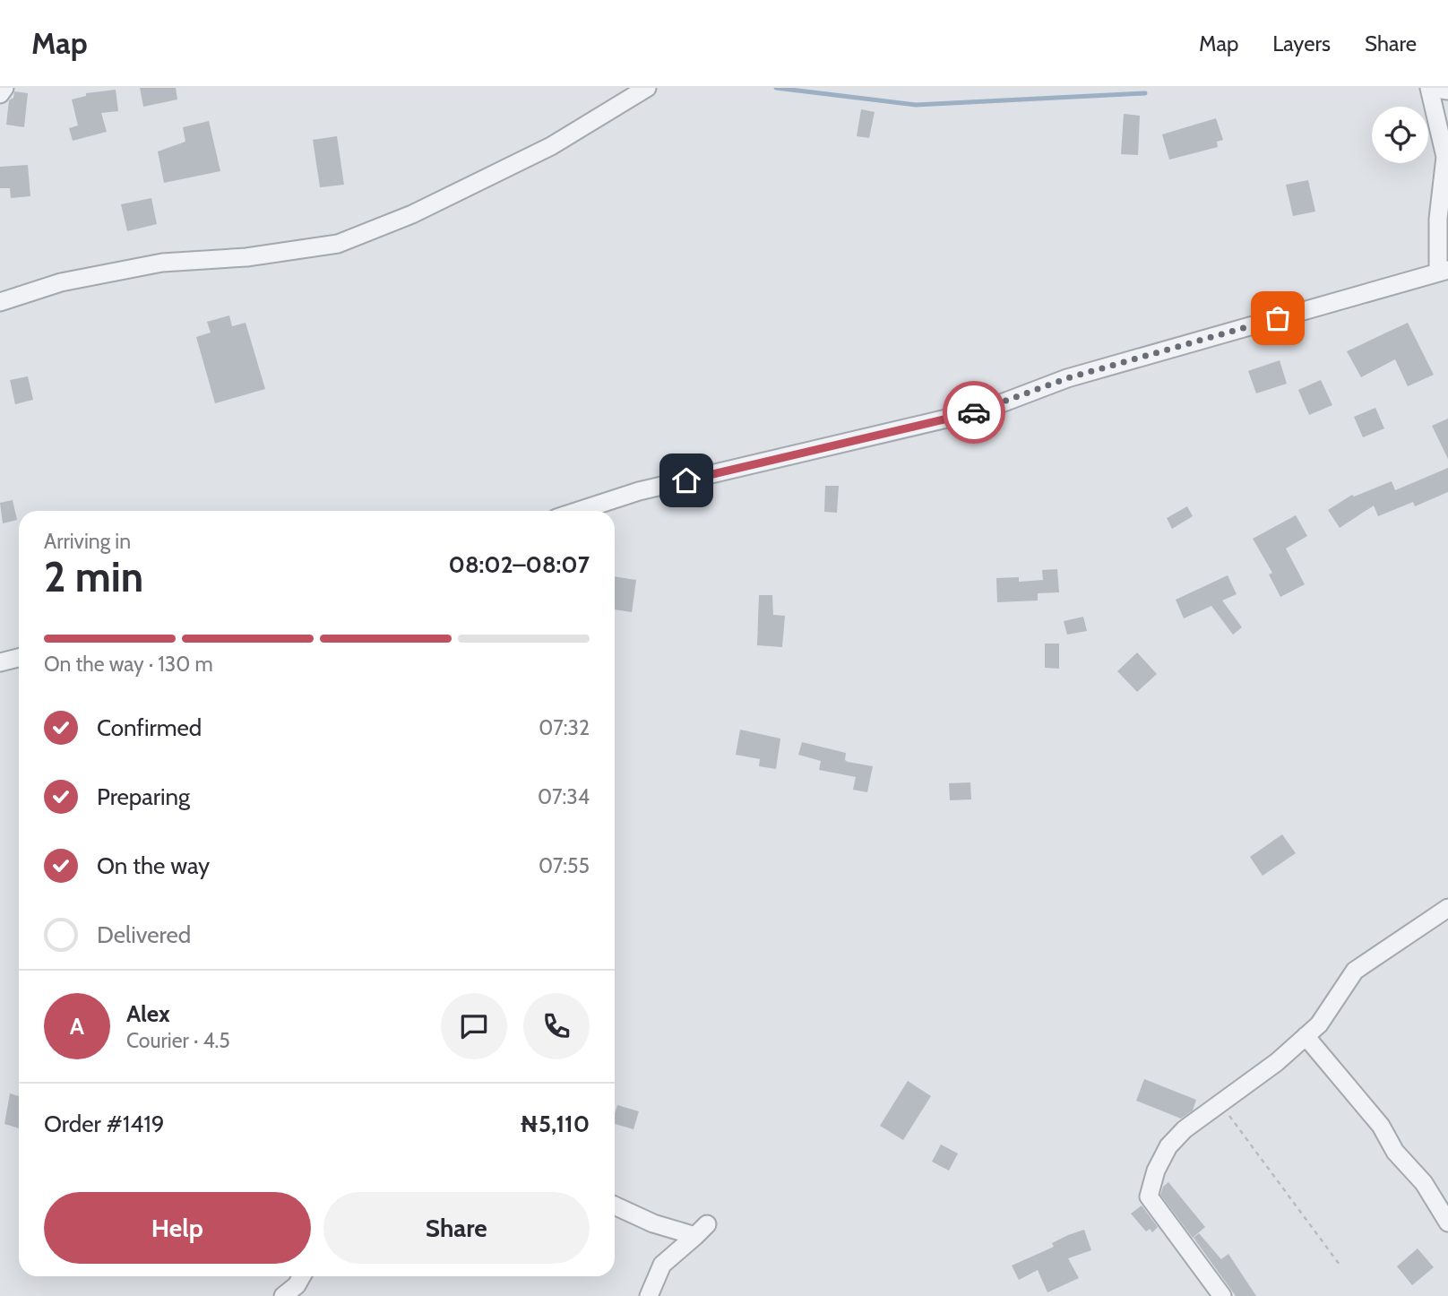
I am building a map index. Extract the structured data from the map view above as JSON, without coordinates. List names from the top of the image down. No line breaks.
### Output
{"page":{"header":"Map","nav":["Map","Layers","Share"],"heading":["2 min","Arriving in","08:02–08:07"],"panel":["Alex","Courier · 4.5","Order #1419","₦5,110"],"bar":"On the way · 130 m","list":[["Confirmed","07:32"],["Preparing","07:34"],["On the way","07:55"],"Delivered"],"round":"A","buttons":["Help","Share"]}}
